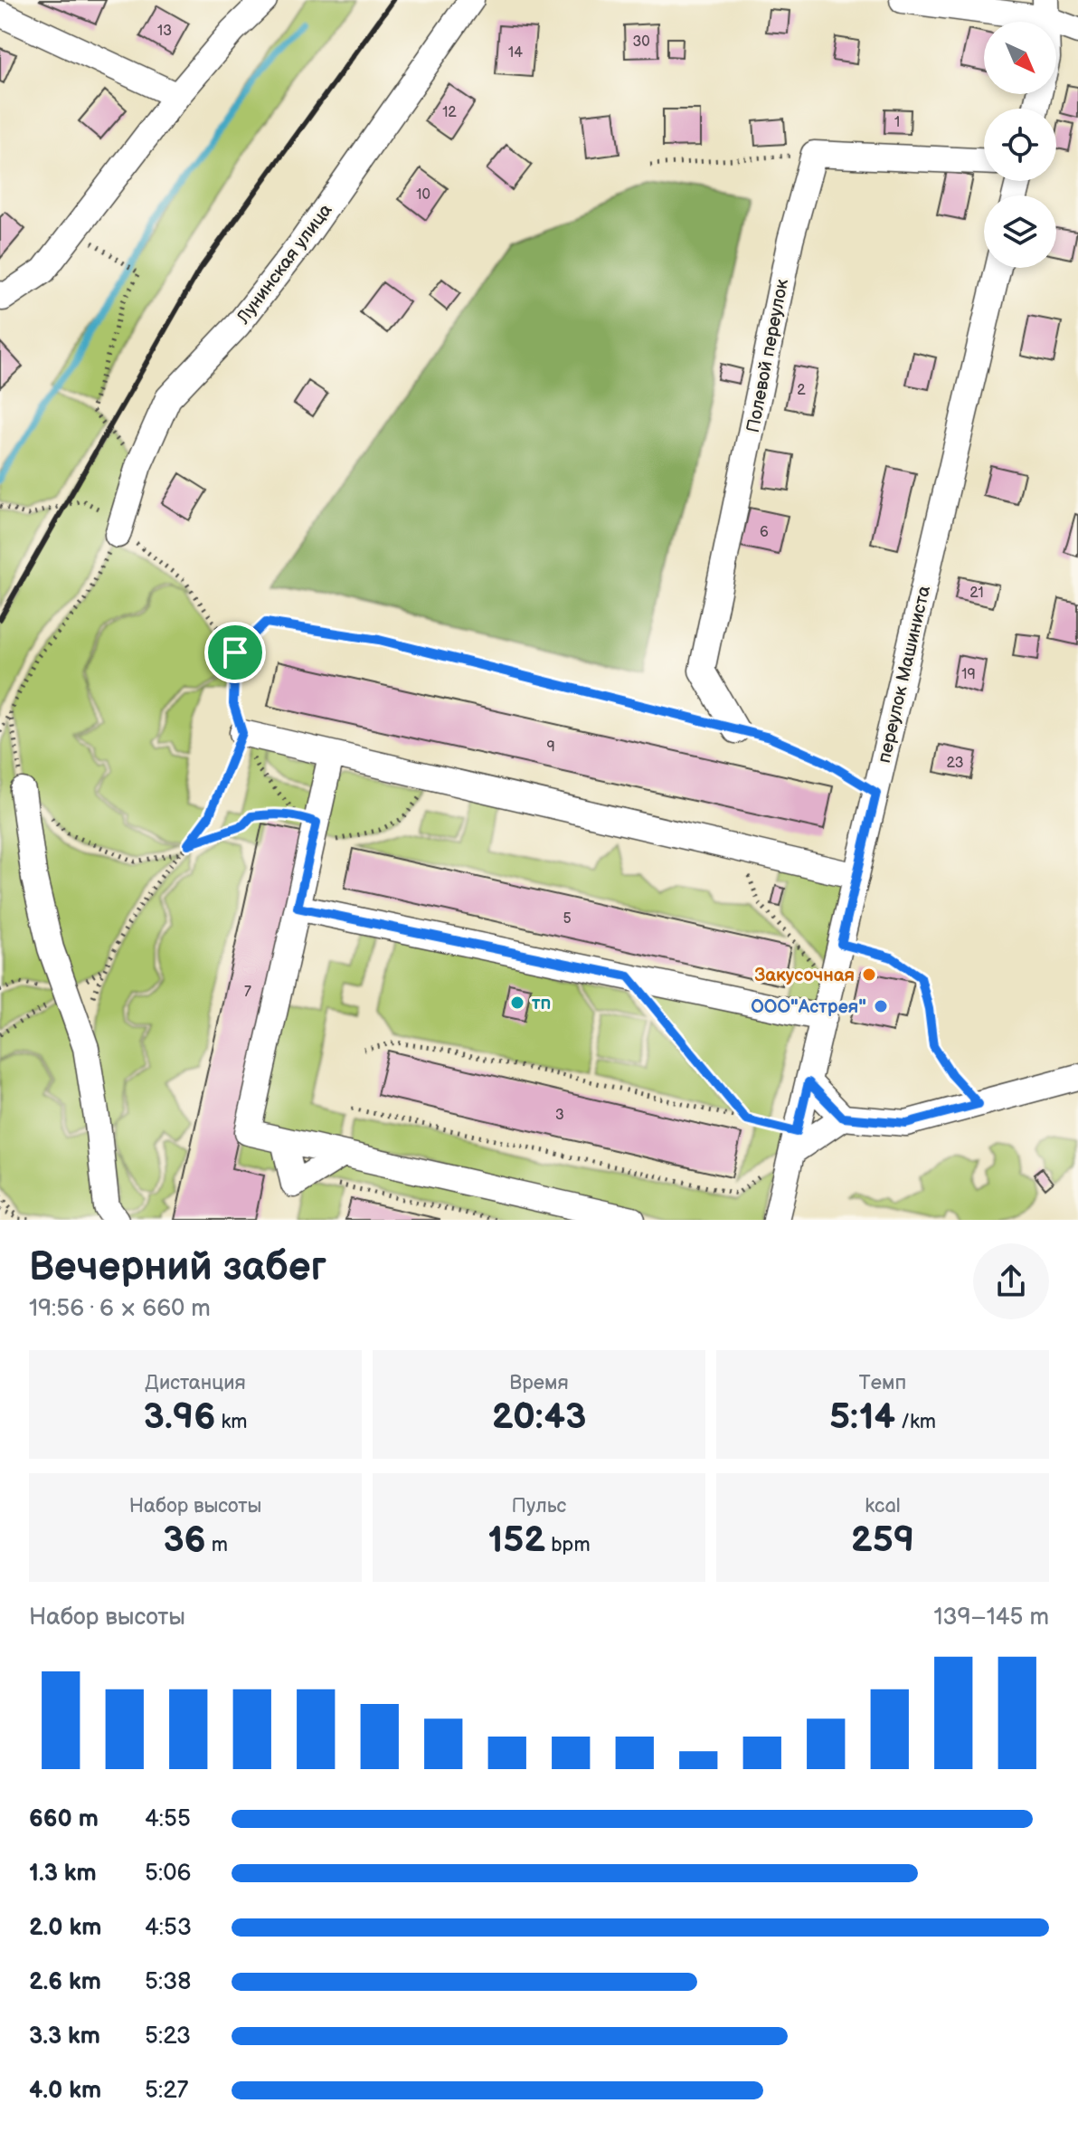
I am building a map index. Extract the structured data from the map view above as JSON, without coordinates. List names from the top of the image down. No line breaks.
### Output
{"streets":{"street":["Лунинская улица","Полевой переулок","переулок Машиниста"]},"places":["Закусочная","тп","ООО\"Астрея\""],"house_numbers":["13","30","14","12","1","10","2","6","21","19","9","23","5","7","3"],"north":"bottom right","page":{"heading":["Вечерний забег","19:56 · 6 × 660 m"],"stats":[["Дистанция","3.96 km"],["Время","20:43"],["Темп","5:14 /km"],["Набор высоты","36 m"],["Пульс","152 bpm"],["kcal","259"]],"chart":["Набор высоты","139–145 m"],"list":[{"name":"660 m","note":"4:55"},{"name":"1.3 km","note":"5:06"},{"name":"2.0 km","note":"4:53"},{"name":"2.6 km","note":"5:38"},{"name":"3.3 km","note":"5:23"},{"name":"4.0 km","note":"5:27"}]}}
